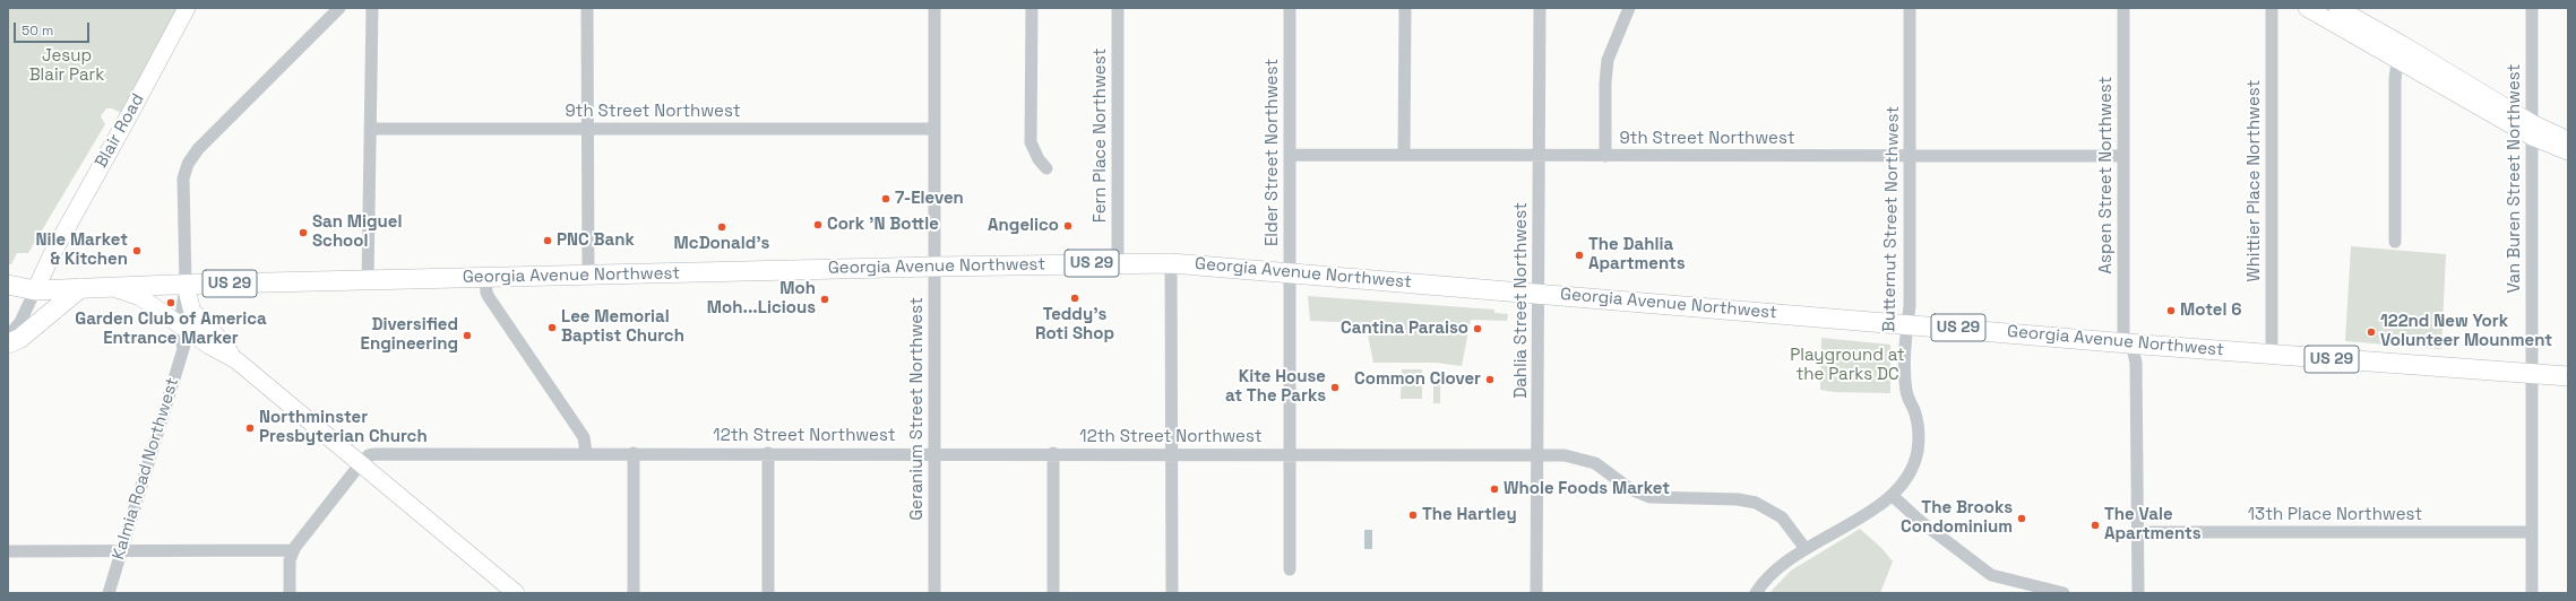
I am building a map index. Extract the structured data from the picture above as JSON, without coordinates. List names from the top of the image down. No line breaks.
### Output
{"streets":{"highway":["US 29","Georgia Avenue Northwest"],"main road":["Blair Road","Kalmia Road Northwest"],"street":["9th Street Northwest","Fern Place Northwest","Elder Street Northwest","Aspen Street Northwest","Van Buren Street Northwest","Whittier Place Northwest","Butternut Street Northwest","Dahlia Street Northwest","Geranium Street Northwest","12th Street Northwest","13th Place Northwest"]},"crossings":[["9th Street Northwest","Elder Street Northwest"],["9th Street Northwest","Aspen Street Northwest"],["9th Street Northwest","Butternut Street Northwest"],["9th Street Northwest","Dahlia Street Northwest"],["9th Street Northwest","Geranium Street Northwest"],["Blair Road","US 29"],["Blair Road","Georgia Avenue Northwest"],["Fern Place Northwest","Georgia Avenue Northwest"],["Elder Street Northwest","Georgia Avenue Northwest"],["Elder Street Northwest","12th Street Northwest"],["Aspen Street Northwest","Georgia Avenue Northwest"],["Aspen Street Northwest","13th Place Northwest"],["Van Buren Street Northwest","Georgia Avenue Northwest"],["Van Buren Street Northwest","13th Place Northwest"],["Whittier Place Northwest","Georgia Avenue Northwest"],["Butternut Street Northwest","Georgia Avenue Northwest"],["Butternut Street Northwest","12th Street Northwest"],["US 29","Georgia Avenue Northwest"],["Georgia Avenue Northwest","Dahlia Street Northwest"],["Georgia Avenue Northwest","Geranium Street Northwest"],["Georgia Avenue Northwest","Kalmia Road Northwest"],["Dahlia Street Northwest","12th Street Northwest"],["Geranium Street Northwest","12th Street Northwest"]],"parks":["Jesup Blair Park","Playground at the Parks DC"],"places":["7-Eleven","Cork 'N Bottle","Angelico","McDonald's","San Miguel School","PNC Bank","Nile Market & Kitchen","The Dahlia Apartments","Teddy's Roti Shop","Moh Moh...Licious","Garden Club of America Entrance Marker","Motel 6","Lee Memorial Baptist Church","Cantina Paraiso","122nd New York Volunteer Mounment","Diversified Engineering","Common Clover","Kite House at The Parks","Northminster Presbyterian Church","Whole Foods Market","The Hartley","The Brooks Condominium","The Vale Apartments"],"scale_bar":"50 m"}
